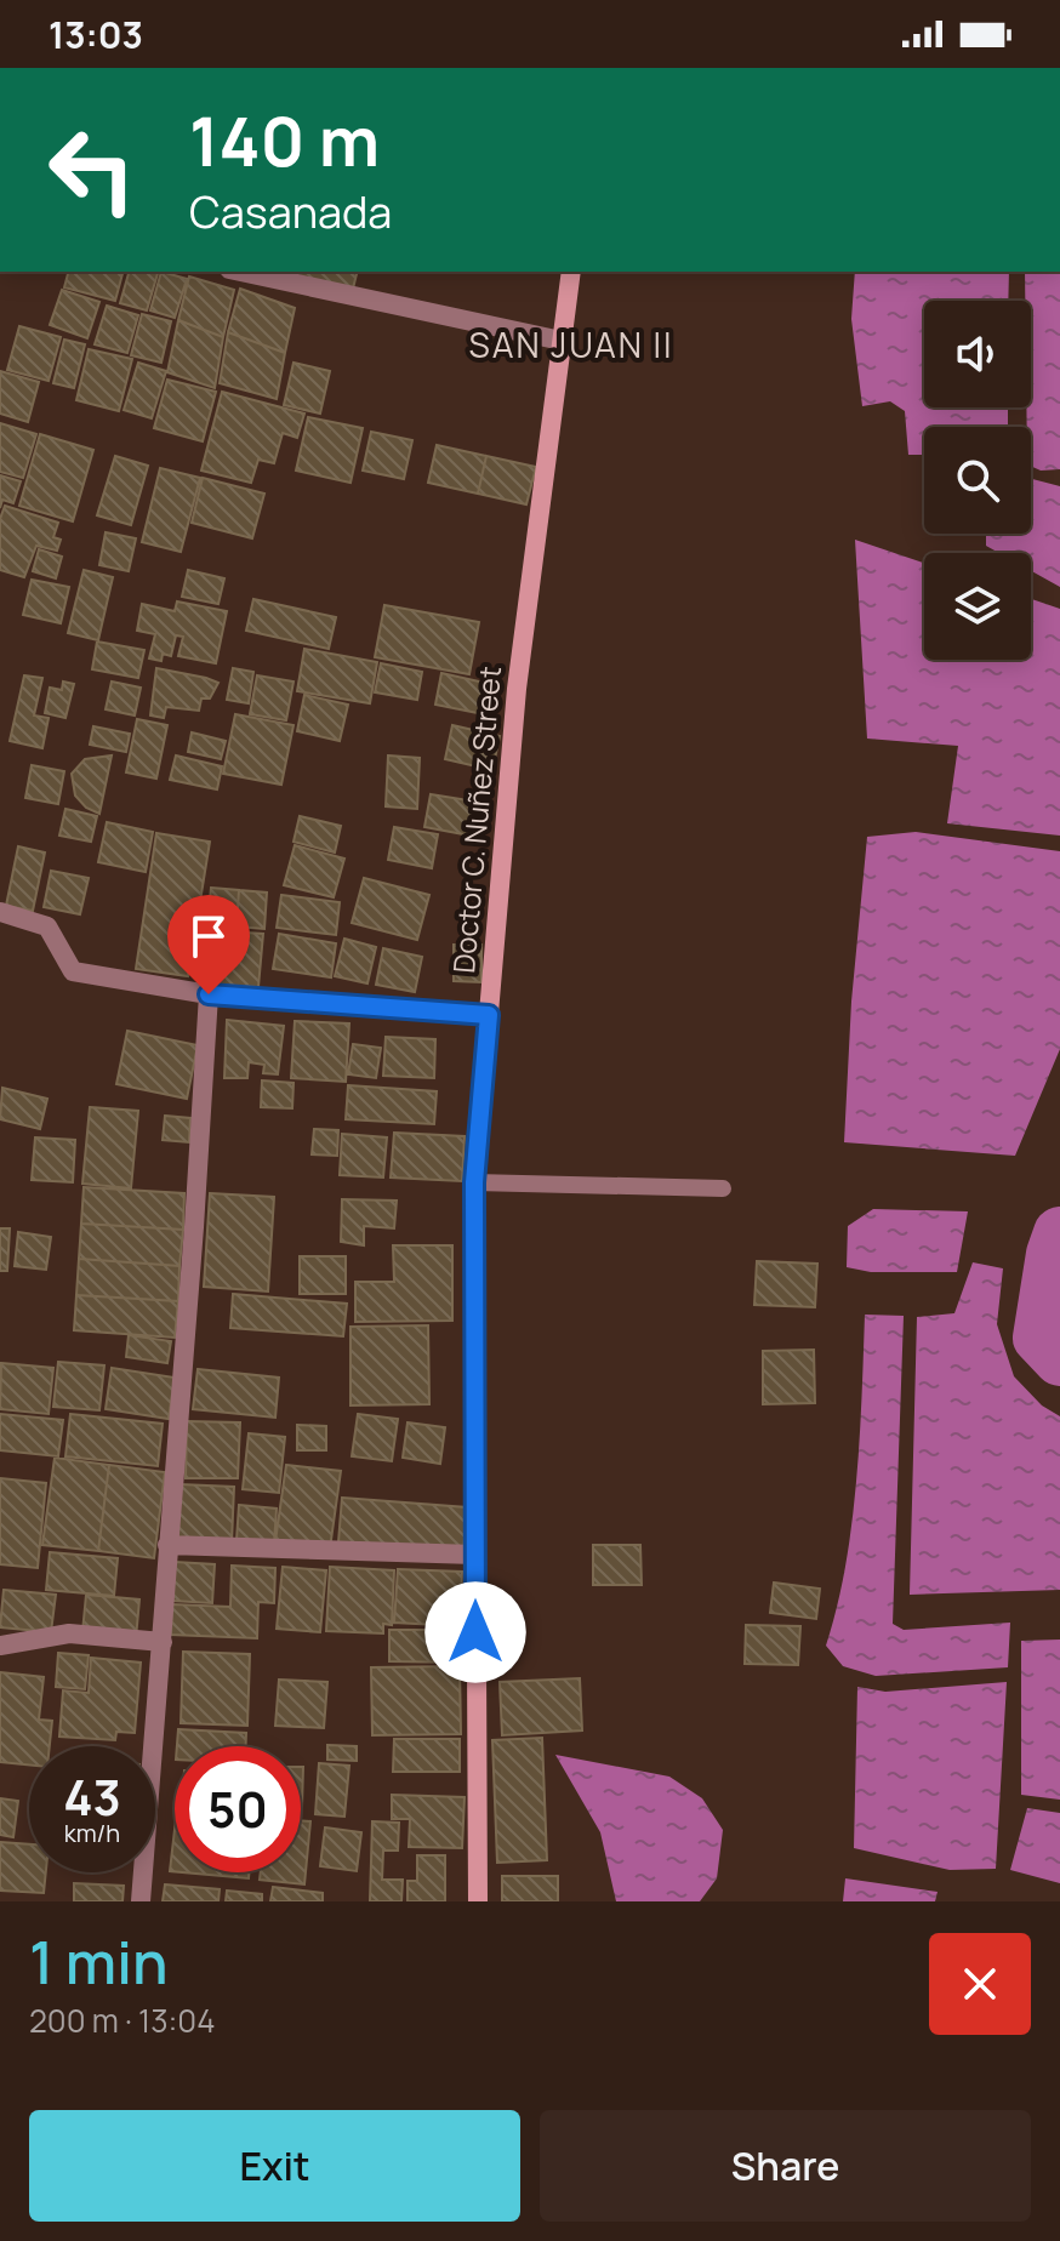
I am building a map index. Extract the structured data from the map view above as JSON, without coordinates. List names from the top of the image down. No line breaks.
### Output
{"streets":{"main road":["Doctor C. Nuñez Street"]},"districts":["SAN JUAN II"],"page":{"status":"13:03","turn":["140 m","Casanada"],"speed":"43 km/h","limit":"50","heading":["1 min","200 m · 13:04"],"buttons":["Exit","Share"]}}
